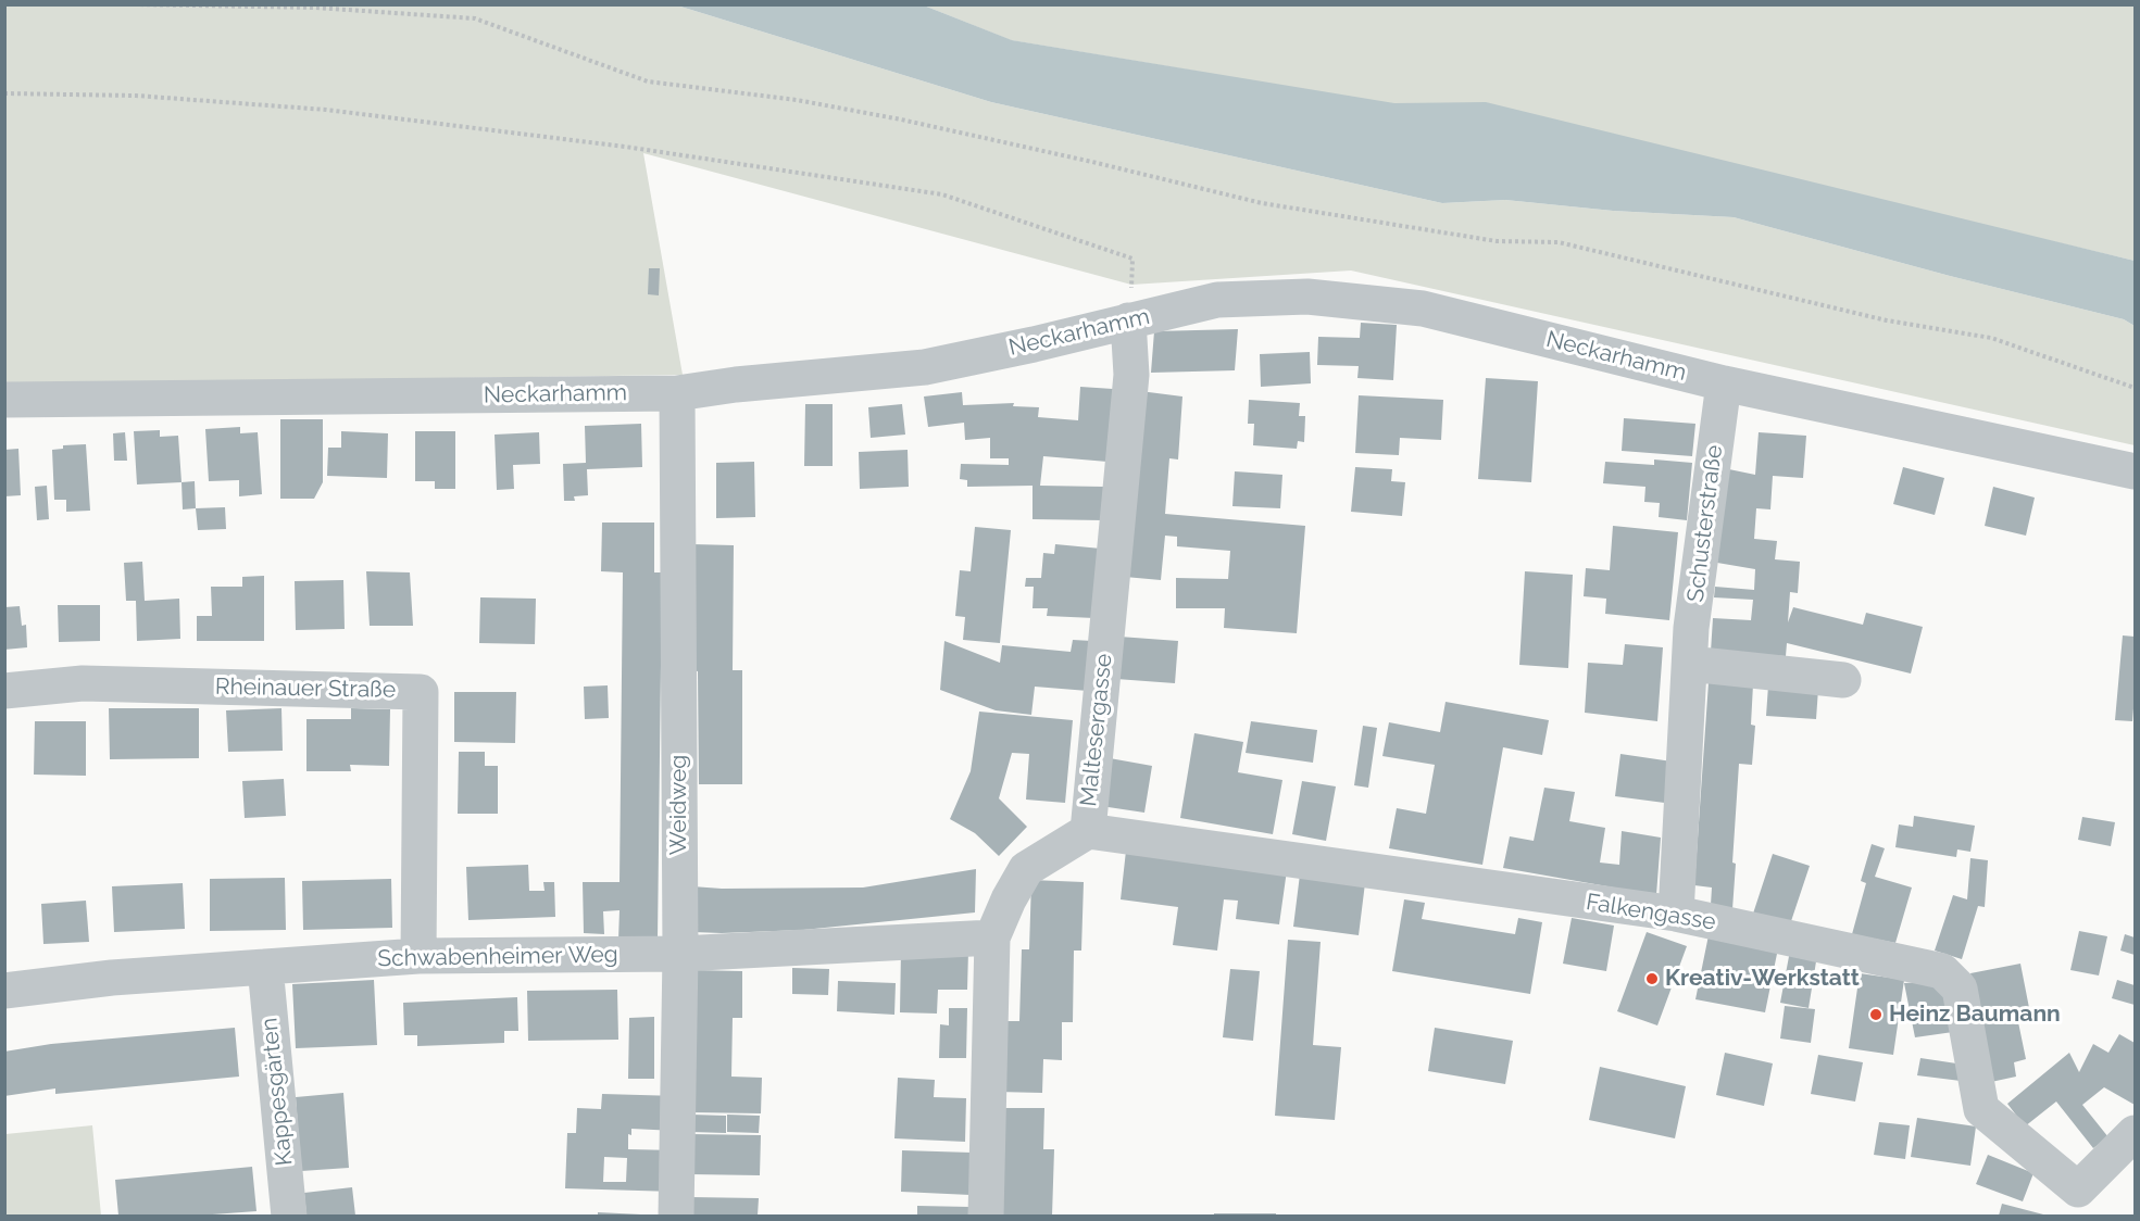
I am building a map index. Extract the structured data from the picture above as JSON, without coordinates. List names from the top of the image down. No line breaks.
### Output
{"streets":{"street":["Neckarhamm","Schusterstraße","Rheinauer Straße","Maltesergasse","Weidweg","Falkengasse","Schwabenheimer Weg","Kappesgärten"]},"crossings":[["Neckarhamm","Schusterstraße"],["Neckarhamm","Maltesergasse"],["Neckarhamm","Weidweg"],["Schusterstraße","Falkengasse"],["Rheinauer Straße","Schwabenheimer Weg"],["Maltesergasse","Falkengasse"],["Maltesergasse","Schwabenheimer Weg"],["Weidweg","Schwabenheimer Weg"],["Schwabenheimer Weg","Kappesgärten"]],"places":["Kreativ-Werkstatt","Heinz Baumann"]}
